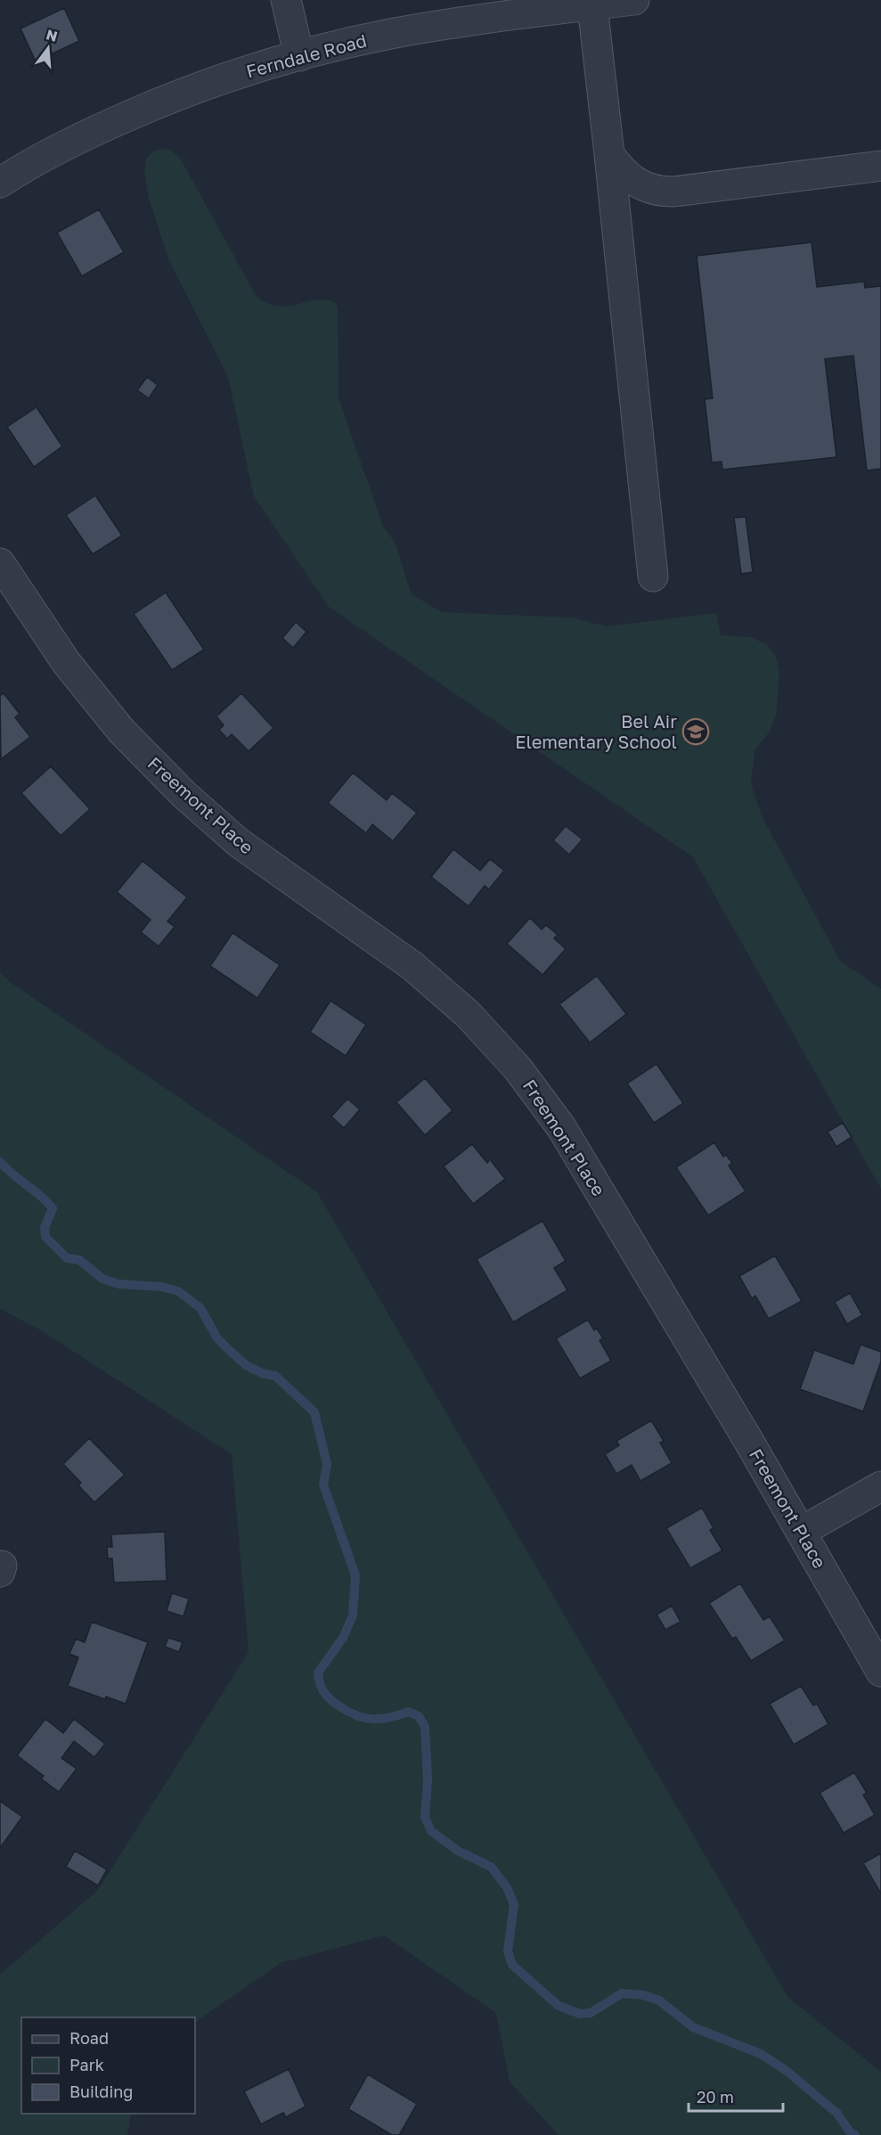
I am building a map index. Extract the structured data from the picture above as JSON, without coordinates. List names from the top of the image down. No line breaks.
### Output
{"streets":{"street":["Ferndale Road","Freemont Place"]},"places":{"school or university":["Bel Air Elementary School"]},"legend":["Road","Park","Building"],"scale_bar":"20 m","north":"top"}
